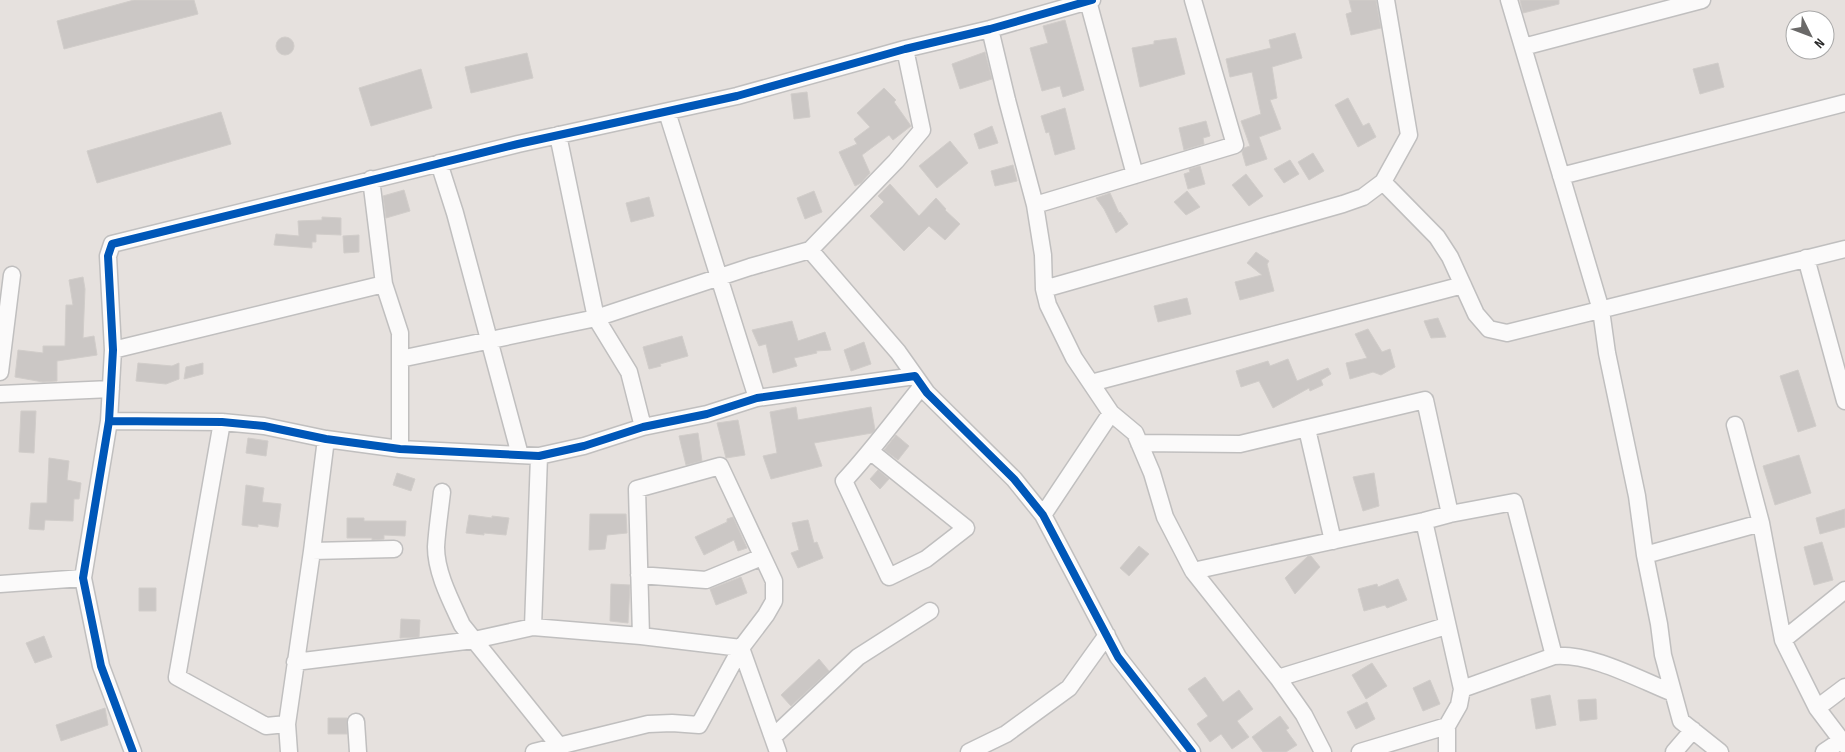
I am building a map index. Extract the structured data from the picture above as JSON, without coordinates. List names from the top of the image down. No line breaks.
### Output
{"north":"bottom right"}
